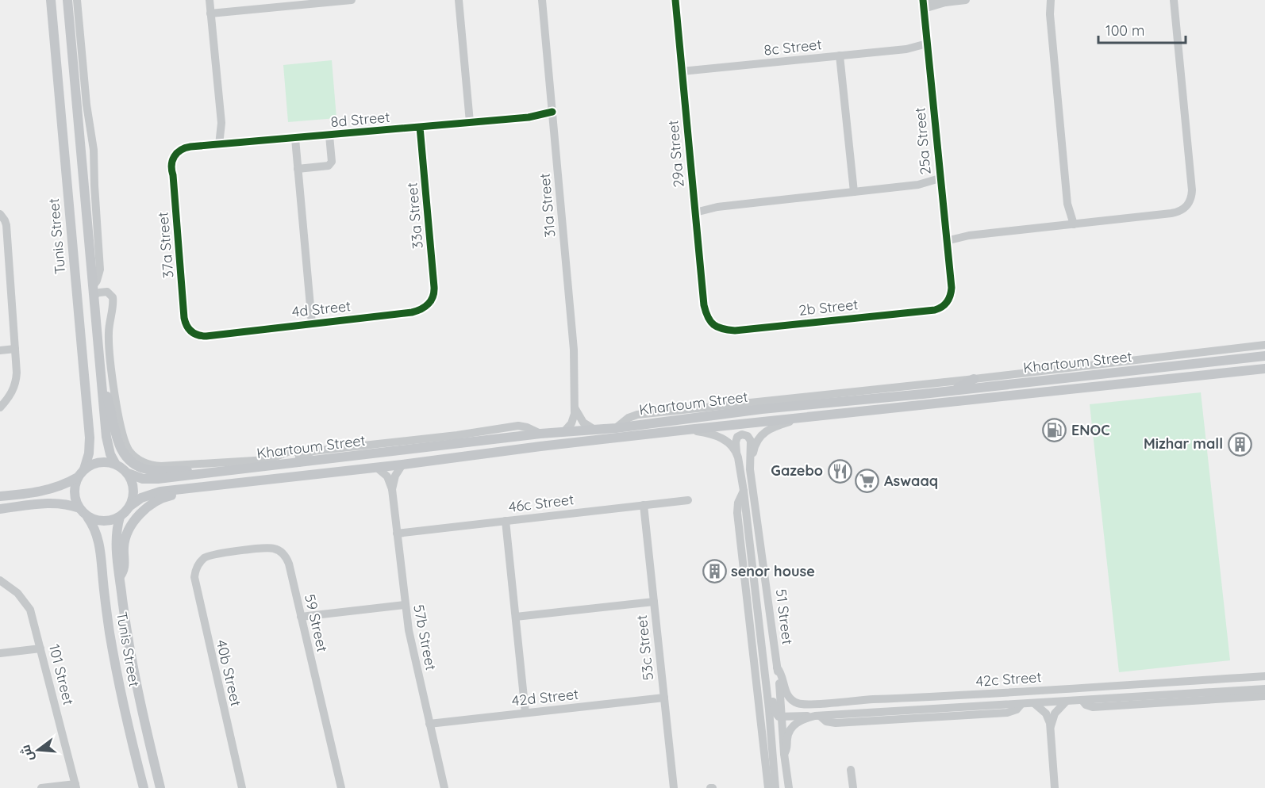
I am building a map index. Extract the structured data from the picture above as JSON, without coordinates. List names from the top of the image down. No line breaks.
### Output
{"streets":{"main road":["Tunis Street","Khartoum Street"],"street":["8c Street","8d Street","25a Street","29a Street","31a Street","33a Street","37a Street","2b Street","4d Street","46c Street","51 Street","59 Street","57b Street","53c Street","40b Street","101 Street","42c Street","42d Street"]},"crossings":[["8c Street","25a Street"],["8c Street","29a Street"],["8d Street","31a Street"],["8d Street","33a Street"],["8d Street","37a Street"],["25a Street","2b Street"],["29a Street","2b Street"],["31a Street","Khartoum Street"],["33a Street","4d Street"],["Tunis Street","Khartoum Street"],["37a Street","4d Street"],["Khartoum Street","51 Street"],["Khartoum Street","57b Street"],["46c Street","57b Street"],["46c Street","53c Street"],["51 Street","42c Street"],["59 Street","40b Street"],["57b Street","42d Street"],["53c Street","42d Street"]],"places":{"fuel station":["ENOC"],"building":["Mizhar mall","senor house"],"restaurant":["Gazebo"],"supermarket":["Aswaaq"]},"scale_bar":"100 m","north":"left"}
